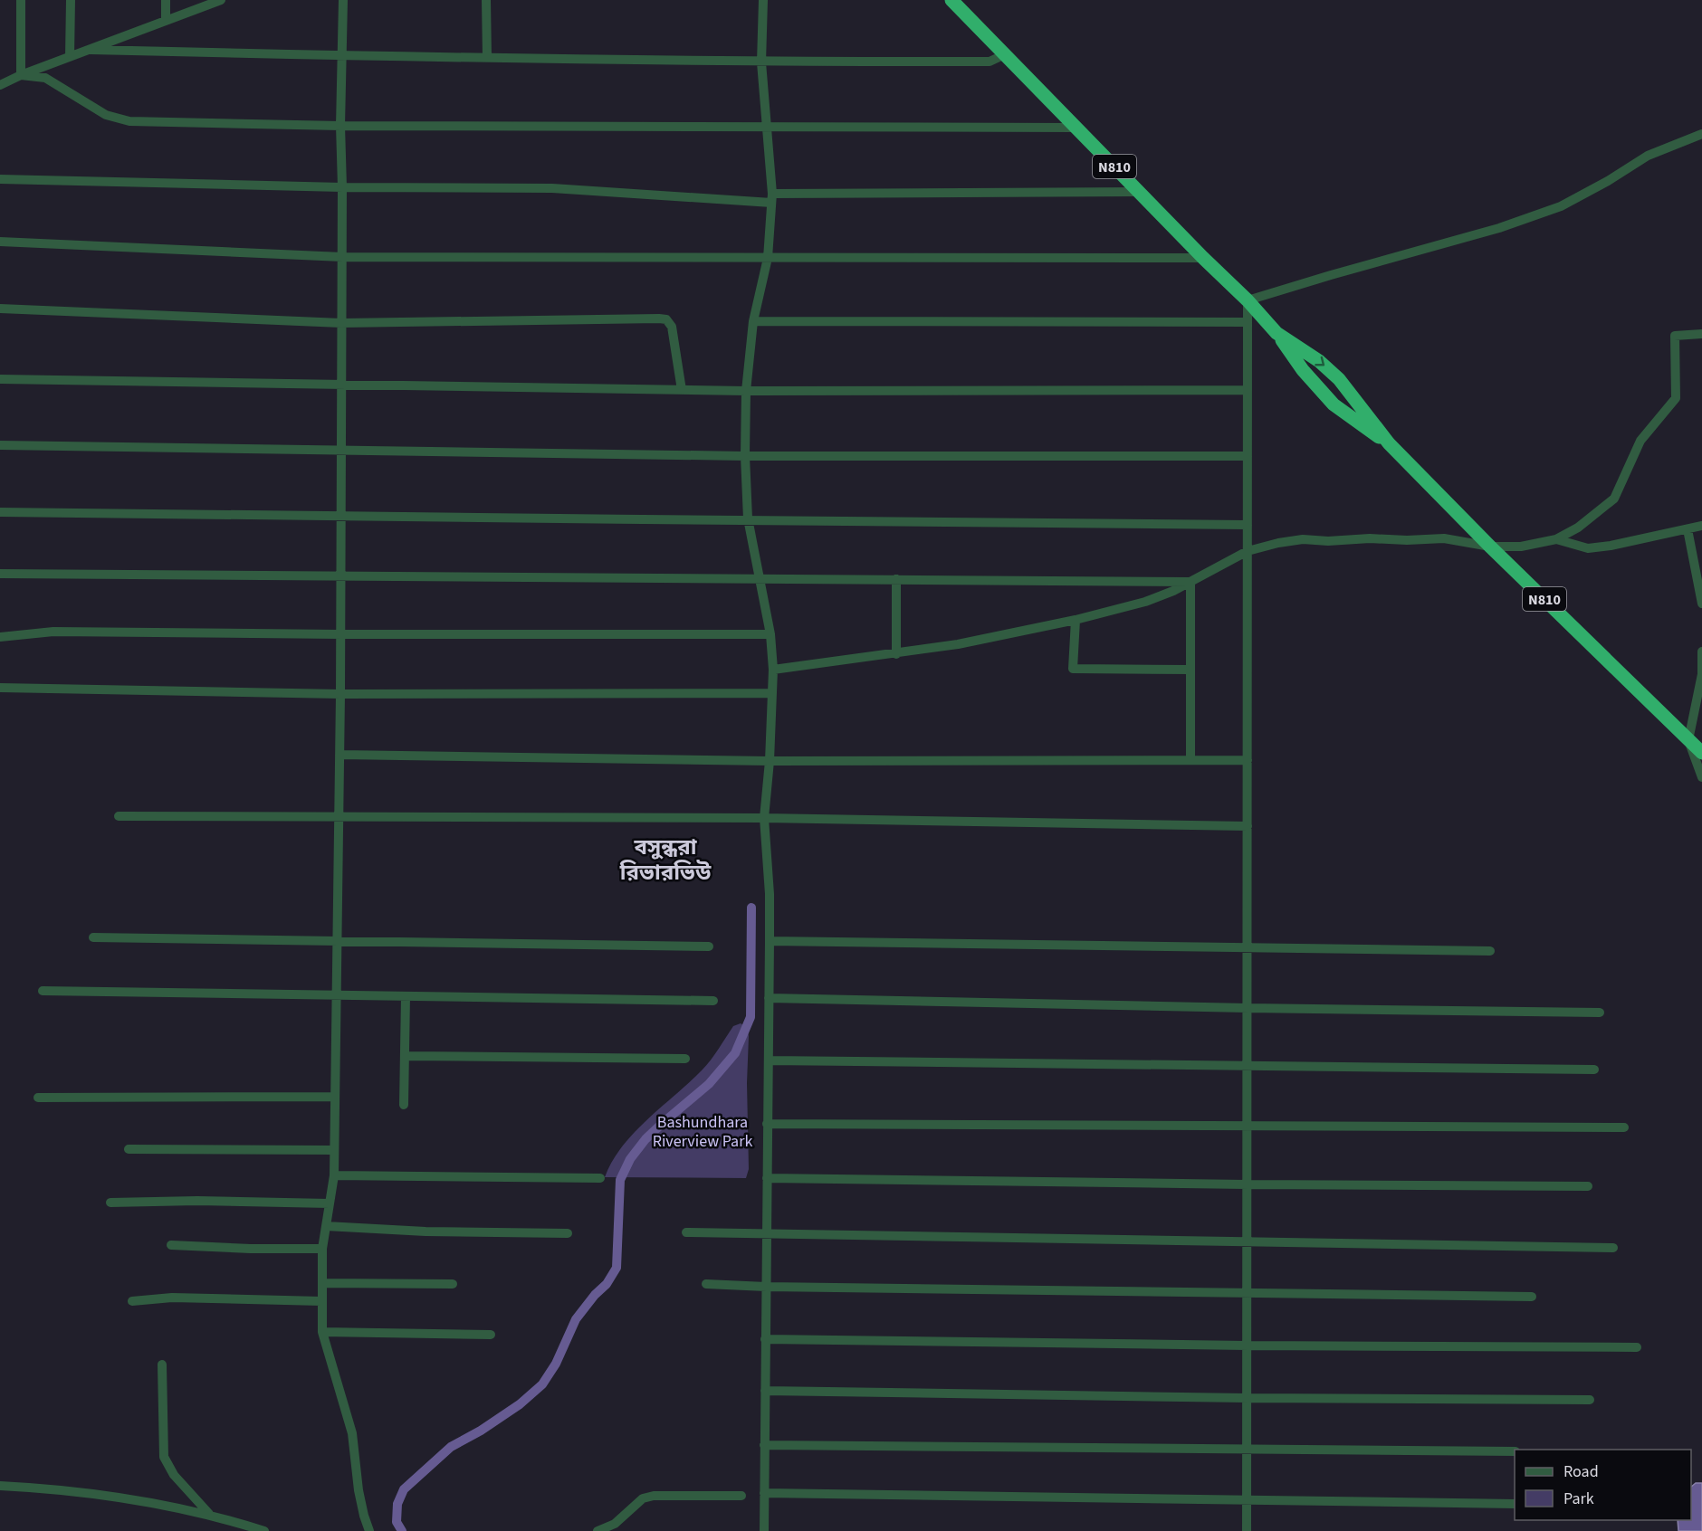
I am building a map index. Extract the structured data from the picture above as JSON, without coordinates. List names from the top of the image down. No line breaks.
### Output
{"streets":{"highway":["N810"]},"districts":["বসুন্ধরা রিভারভিউ"],"parks":["Bashundhara Riverview Park"],"legend":["Road","Park"]}
